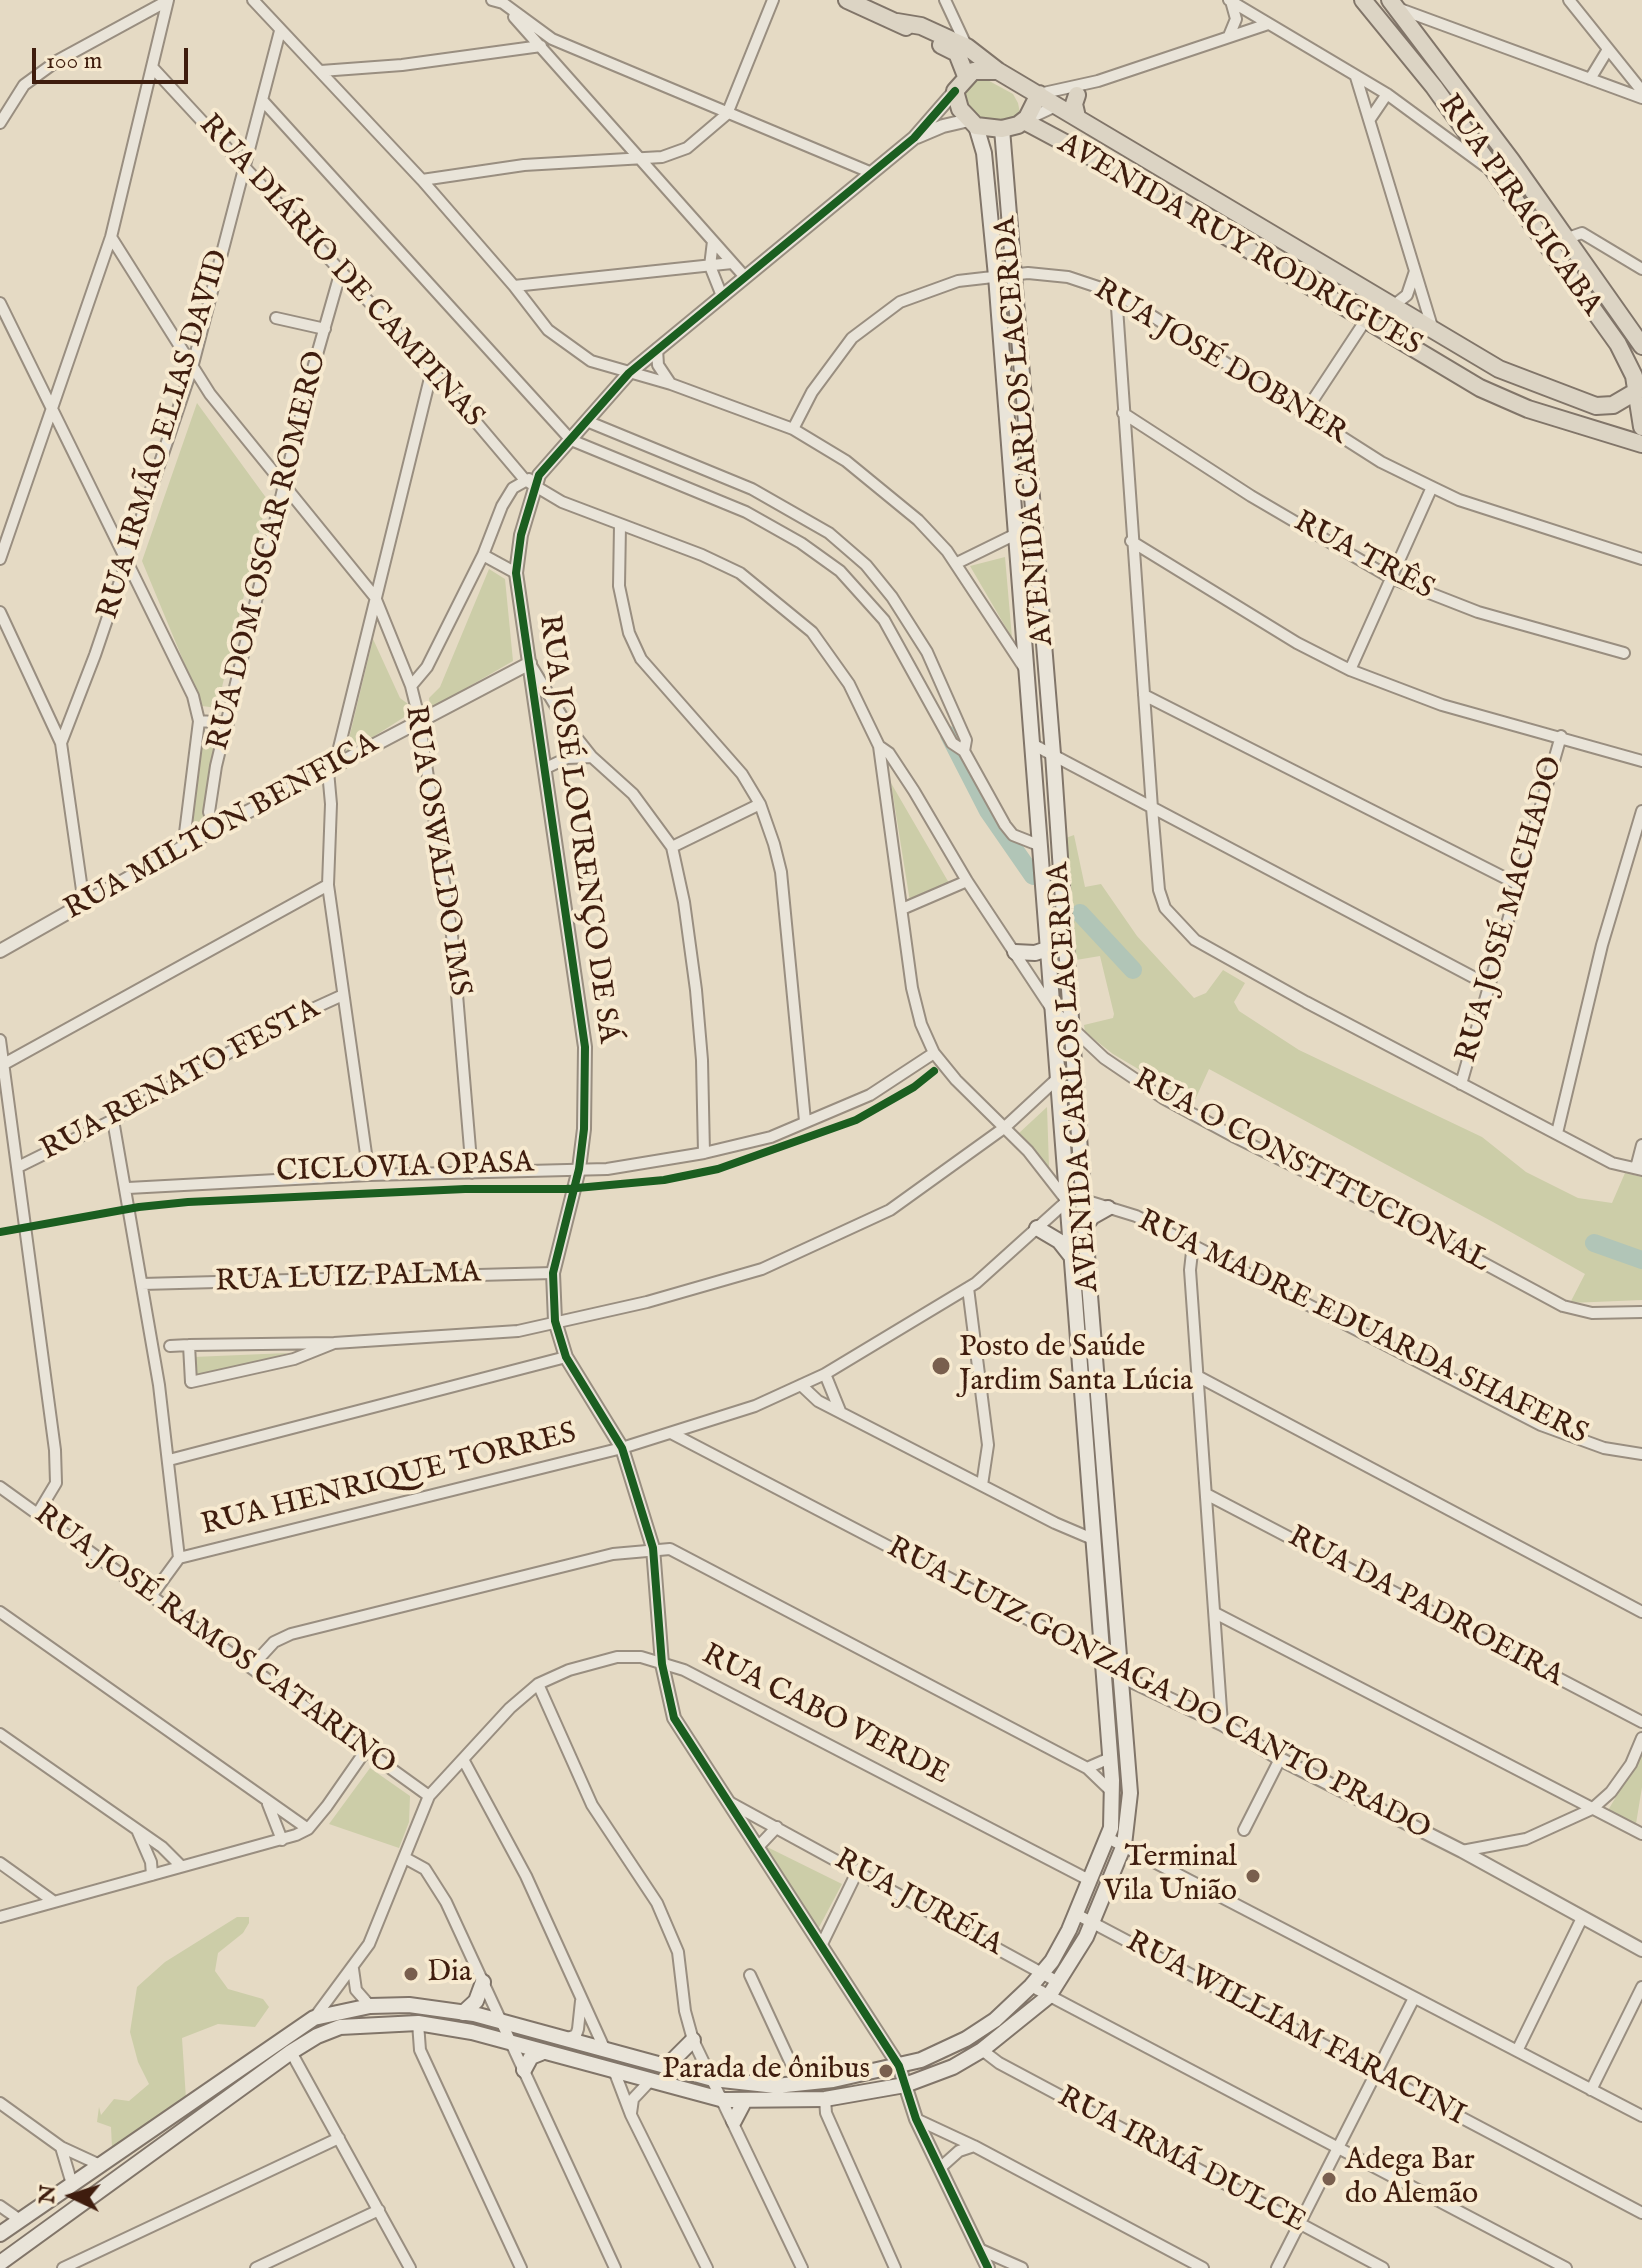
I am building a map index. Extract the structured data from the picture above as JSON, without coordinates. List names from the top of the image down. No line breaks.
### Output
{"streets":{"main road":["RUA PIRACICABA","AVENIDA RUY RODRIGUES","AVENIDA CARLOS LACERDA"],"street":["RUA DIÁRIO DE CAMPINAS","RUA JOSÉ DOBNER","RUA IRMÃO ELIAS DAVID","RUA DOM OSCAR ROMERO","RUA TRÊS","RUA MILTON BENFICA","RUA JOSÉ LOURENÇO DE SÁ","RUA OSWALDO IMS","RUA JOSÉ MACHADO","RUA RENATO FESTA","RUA O CONSTITUCIONAL","RUA LUIZ PALMA","RUA MADRE EDUARDA SHAFERS","RUA HENRIQUE TORRES","RUA DA PADROEIRA","RUA JOSÉ RAMOS CATARINO","RUA LUIZ GONZAGA DO CANTO PRADO","RUA CABO VERDE","RUA JURÉIA","RUA WILLIAM FARACINI","RUA IRMÃ DULCE"],"cycle path":["CICLOVIA OPASA"]},"crossings":[["RUA PIRACICABA","AVENIDA RUY RODRIGUES"],["AVENIDA RUY RODRIGUES","AVENIDA CARLOS LACERDA"],["RUA DIÁRIO DE CAMPINAS","RUA IRMÃO ELIAS DAVID"],["RUA DIÁRIO DE CAMPINAS","RUA DOM OSCAR ROMERO"],["RUA DIÁRIO DE CAMPINAS","RUA JOSÉ LOURENÇO DE SÁ"],["RUA DIÁRIO DE CAMPINAS","RUA OSWALDO IMS"],["RUA DIÁRIO DE CAMPINAS","RUA O CONSTITUCIONAL"],["RUA JOSÉ DOBNER","AVENIDA CARLOS LACERDA"],["AVENIDA CARLOS LACERDA","RUA JOSÉ LOURENÇO DE SÁ"],["AVENIDA CARLOS LACERDA","RUA O CONSTITUCIONAL"],["AVENIDA CARLOS LACERDA","RUA MADRE EDUARDA SHAFERS"],["AVENIDA CARLOS LACERDA","RUA HENRIQUE TORRES"],["AVENIDA CARLOS LACERDA","RUA LUIZ GONZAGA DO CANTO PRADO"],["AVENIDA CARLOS LACERDA","RUA CABO VERDE"],["AVENIDA CARLOS LACERDA","RUA JURÉIA"],["AVENIDA CARLOS LACERDA","RUA WILLIAM FARACINI"],["AVENIDA CARLOS LACERDA","RUA IRMÃ DULCE"],["RUA DOM OSCAR ROMERO","RUA MILTON BENFICA"],["RUA MILTON BENFICA","RUA JOSÉ LOURENÇO DE SÁ"],["RUA MILTON BENFICA","RUA OSWALDO IMS"],["RUA JOSÉ LOURENÇO DE SÁ","RUA OSWALDO IMS"],["RUA JOSÉ LOURENÇO DE SÁ","RUA O CONSTITUCIONAL"],["RUA JOSÉ LOURENÇO DE SÁ","RUA LUIZ PALMA"],["RUA JOSÉ LOURENÇO DE SÁ","RUA HENRIQUE TORRES"],["RUA JOSÉ LOURENÇO DE SÁ","RUA CABO VERDE"],["RUA JOSÉ LOURENÇO DE SÁ","RUA JURÉIA"],["RUA OSWALDO IMS","RUA O CONSTITUCIONAL"],["RUA MADRE EDUARDA SHAFERS","RUA HENRIQUE TORRES"],["RUA HENRIQUE TORRES","RUA JOSÉ RAMOS CATARINO"],["RUA HENRIQUE TORRES","RUA LUIZ GONZAGA DO CANTO PRADO"],["RUA JOSÉ RAMOS CATARINO","RUA CABO VERDE"]],"places":["Posto de Saúde Jardim Santa Lúcia","Terminal Vila União","Dia","Parada de ônibus","Adega Bar do Alemão"],"scale_bar":"100 m","north":"left"}
